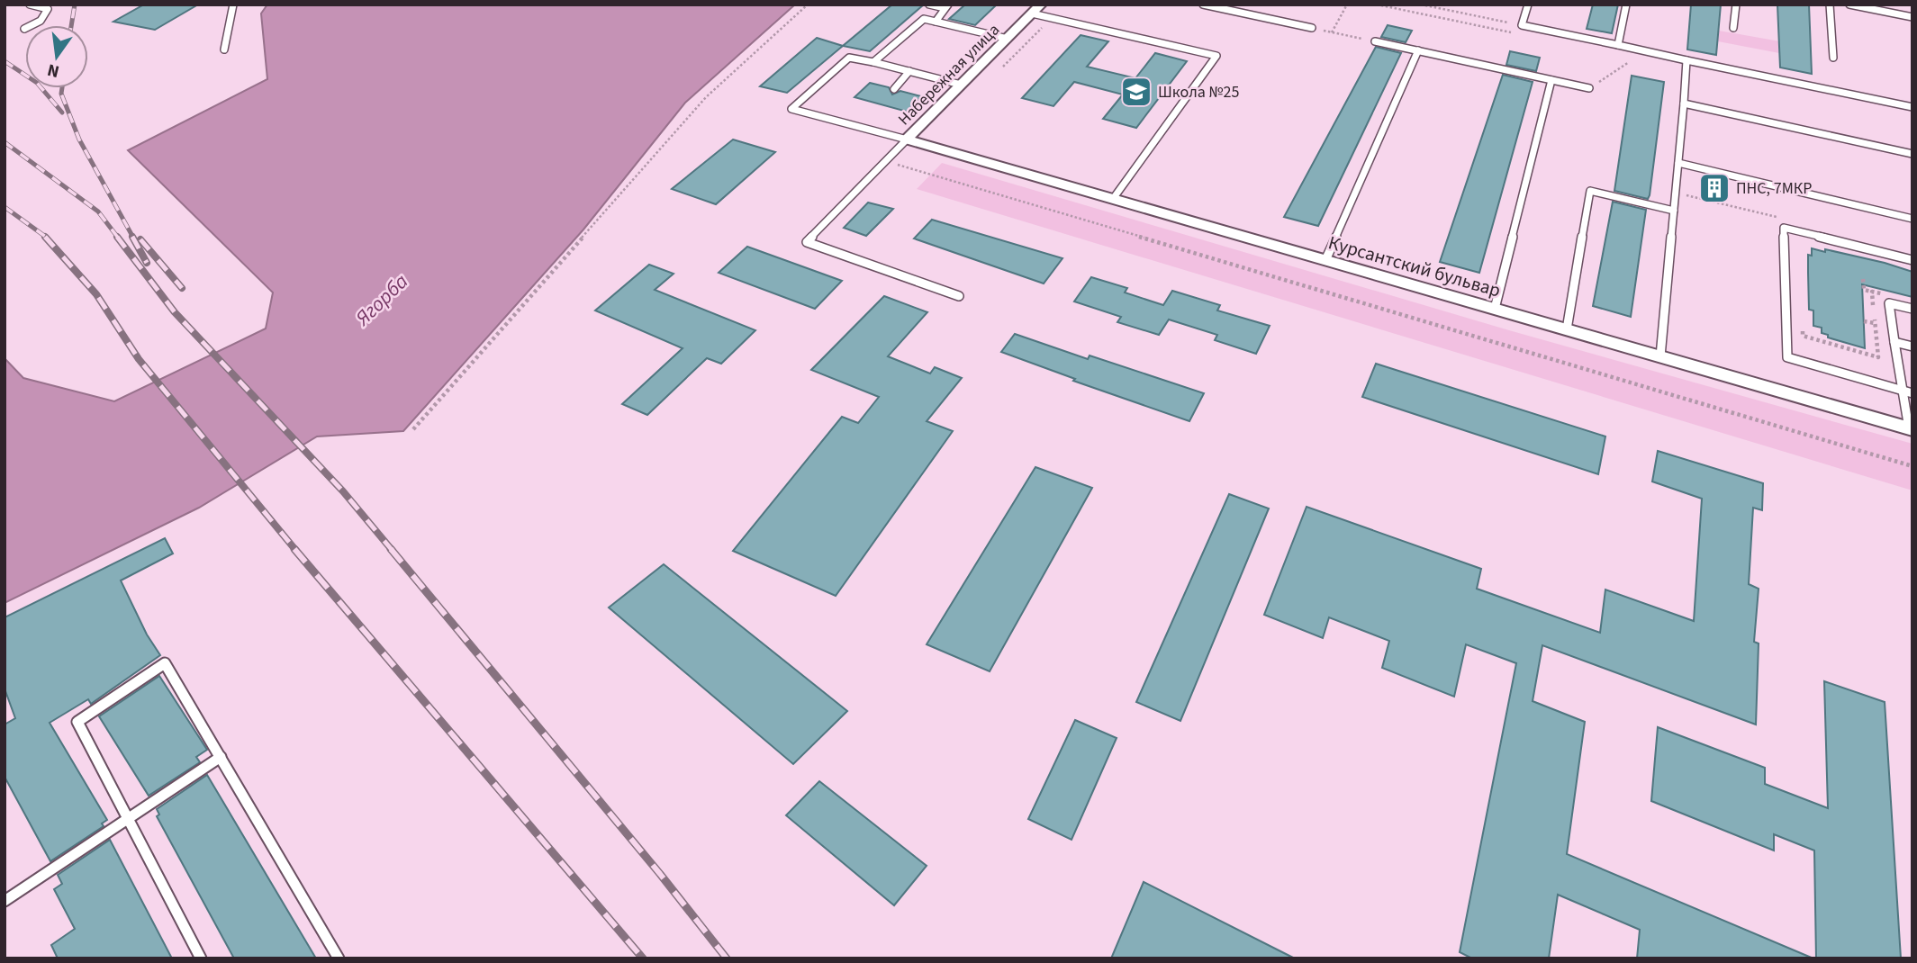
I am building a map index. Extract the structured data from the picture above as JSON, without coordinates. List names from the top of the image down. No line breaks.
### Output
{"streets":{"street":["Набережная улица","Курсантский бульвар"]},"crossings":[["Набережная улица","Курсантский бульвар"]],"water":["Ягорба"],"places":{"school or university":["Школа №25"],"building":["ПНС, 7МКР"]},"north":"bottom"}
